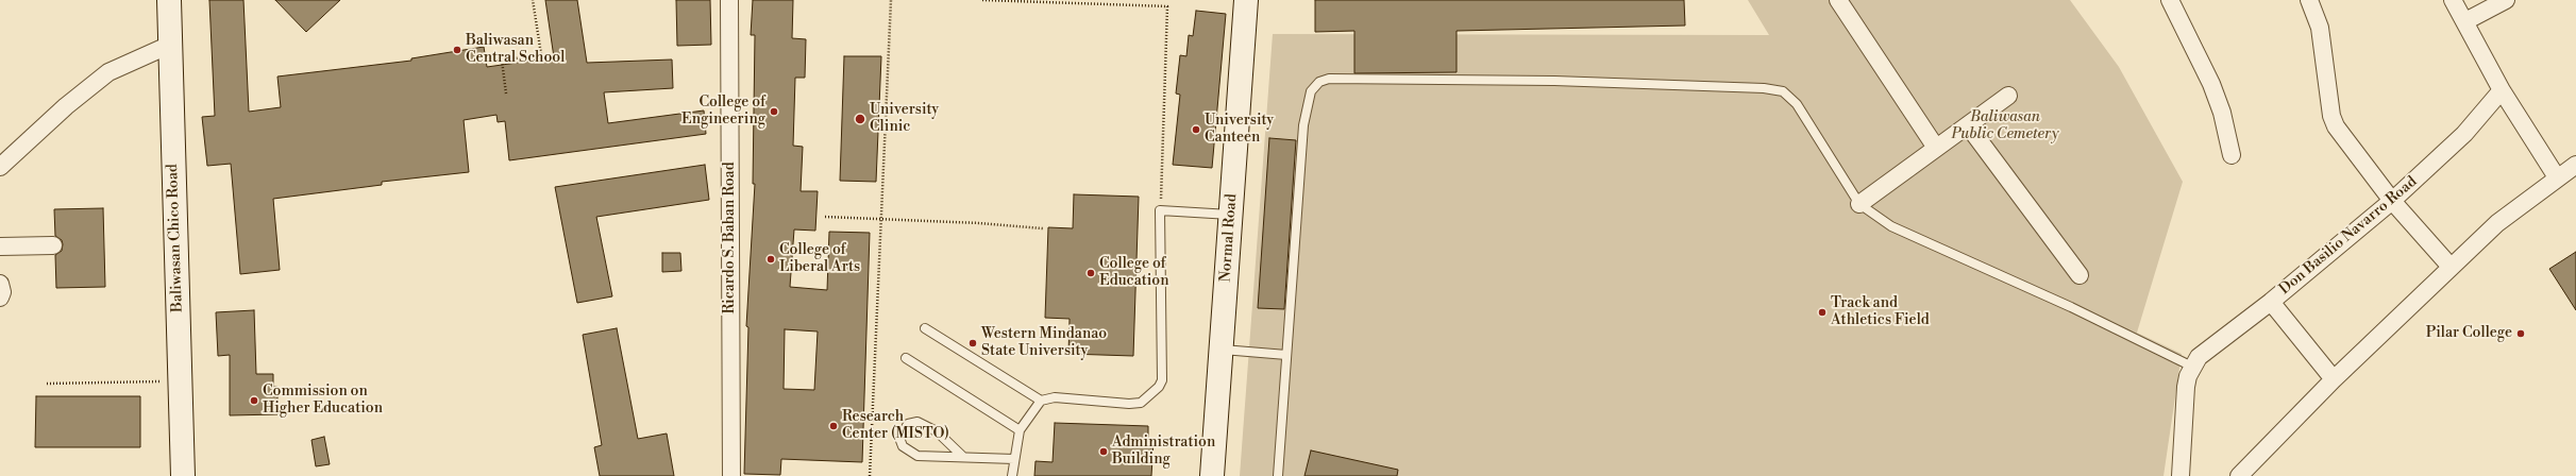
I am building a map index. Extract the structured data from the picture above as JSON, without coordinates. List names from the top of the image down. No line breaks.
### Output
{"streets":{"street":["Don Basilio Navarro Road","Baliwasan Chico Road","Ricardo S. Baban Road","Normal Road"]},"parks":["Baliwasan Public Cemetery"],"places":["Baliwasan Central School","College of Engineering","University Clinic","University Canteen","College of Liberal Arts","College of Education","Track and Athletics Field","Pilar College","Western Mindanao State University","Commission on Higher Education","Research Center (MISTO)","Administration Building"]}
